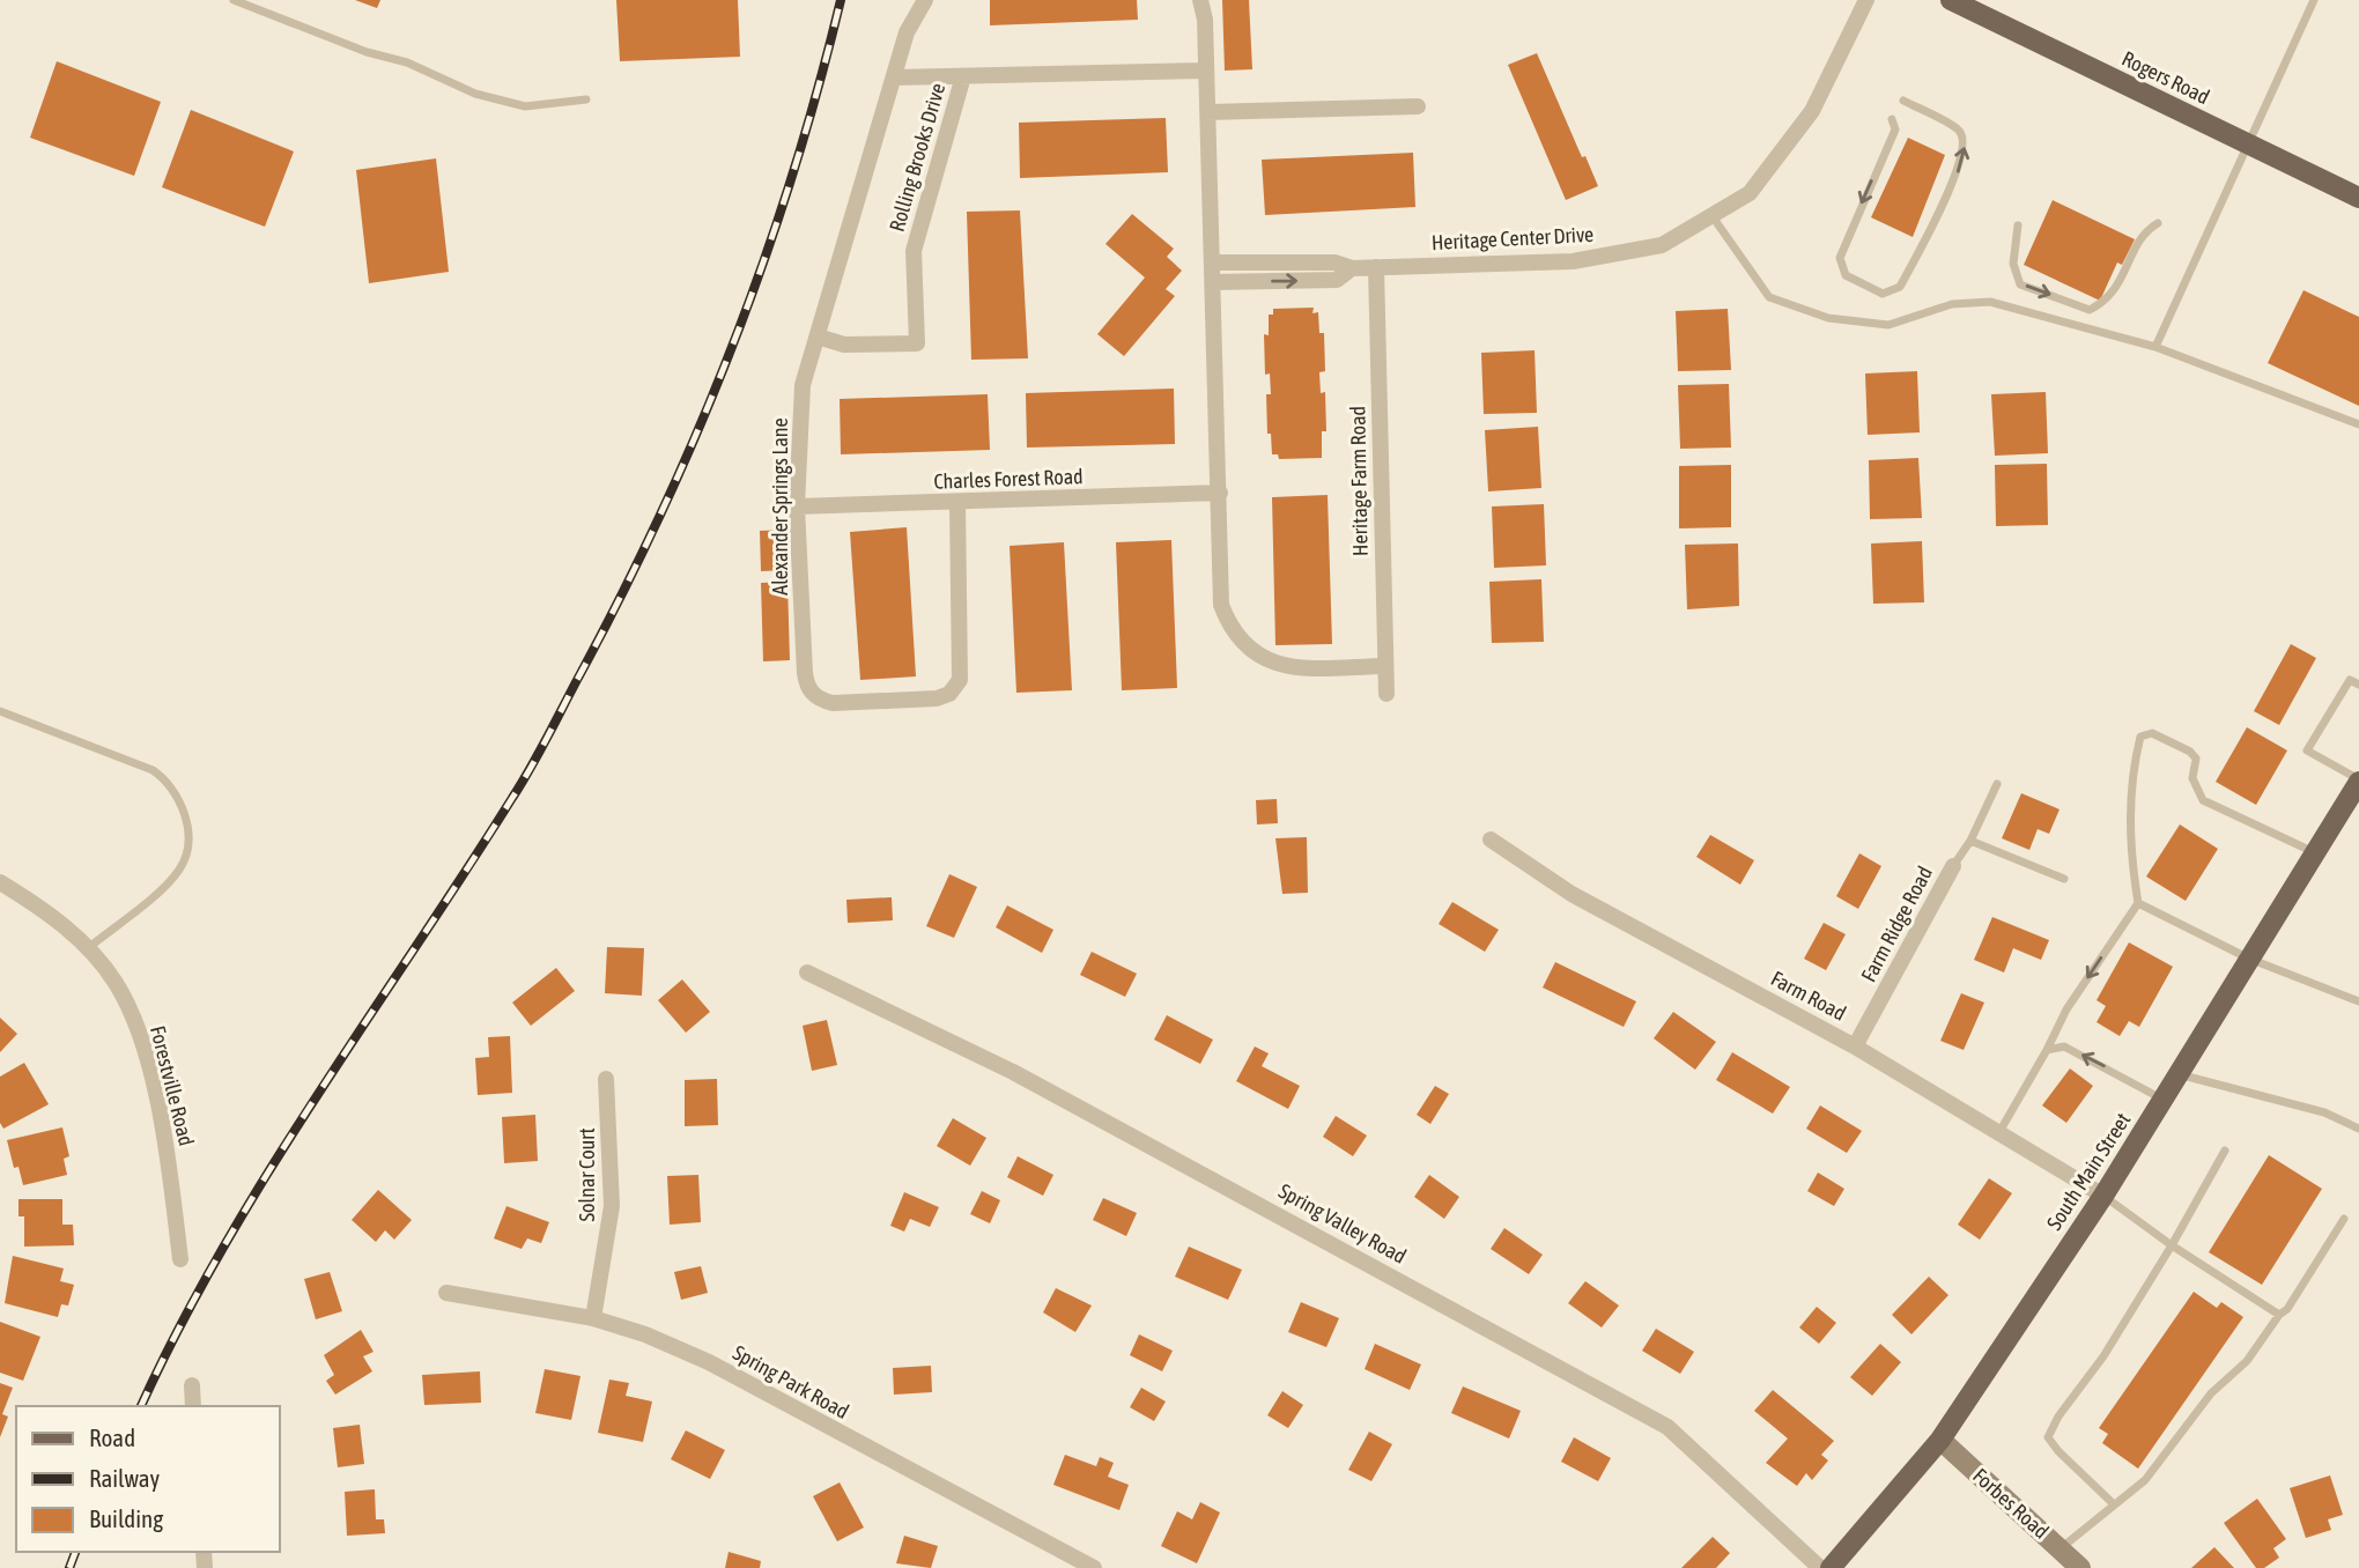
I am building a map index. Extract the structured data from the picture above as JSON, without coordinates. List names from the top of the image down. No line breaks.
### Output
{"streets":{"main road":["Rogers Road","South Main Street"],"street":["Rolling Brooks Drive","Heritage Center Drive","Charles Forest Road","Heritage Farm Road","Alexander Springs Lane","Farm Ridge Road","Farm Road","Forestville Road","Solnar Court","Spring Valley Road","Spring Park Road","Forbes Road"]},"crossings":[["Rolling Brooks Drive","Alexander Springs Lane"],["Heritage Center Drive","Heritage Farm Road"],["Charles Forest Road","Alexander Springs Lane"],["Farm Ridge Road","Farm Road"],["Farm Road","South Main Street"],["South Main Street","Forbes Road"],["Solnar Court","Spring Park Road"]],"legend":["Road","Railway","Building"]}
